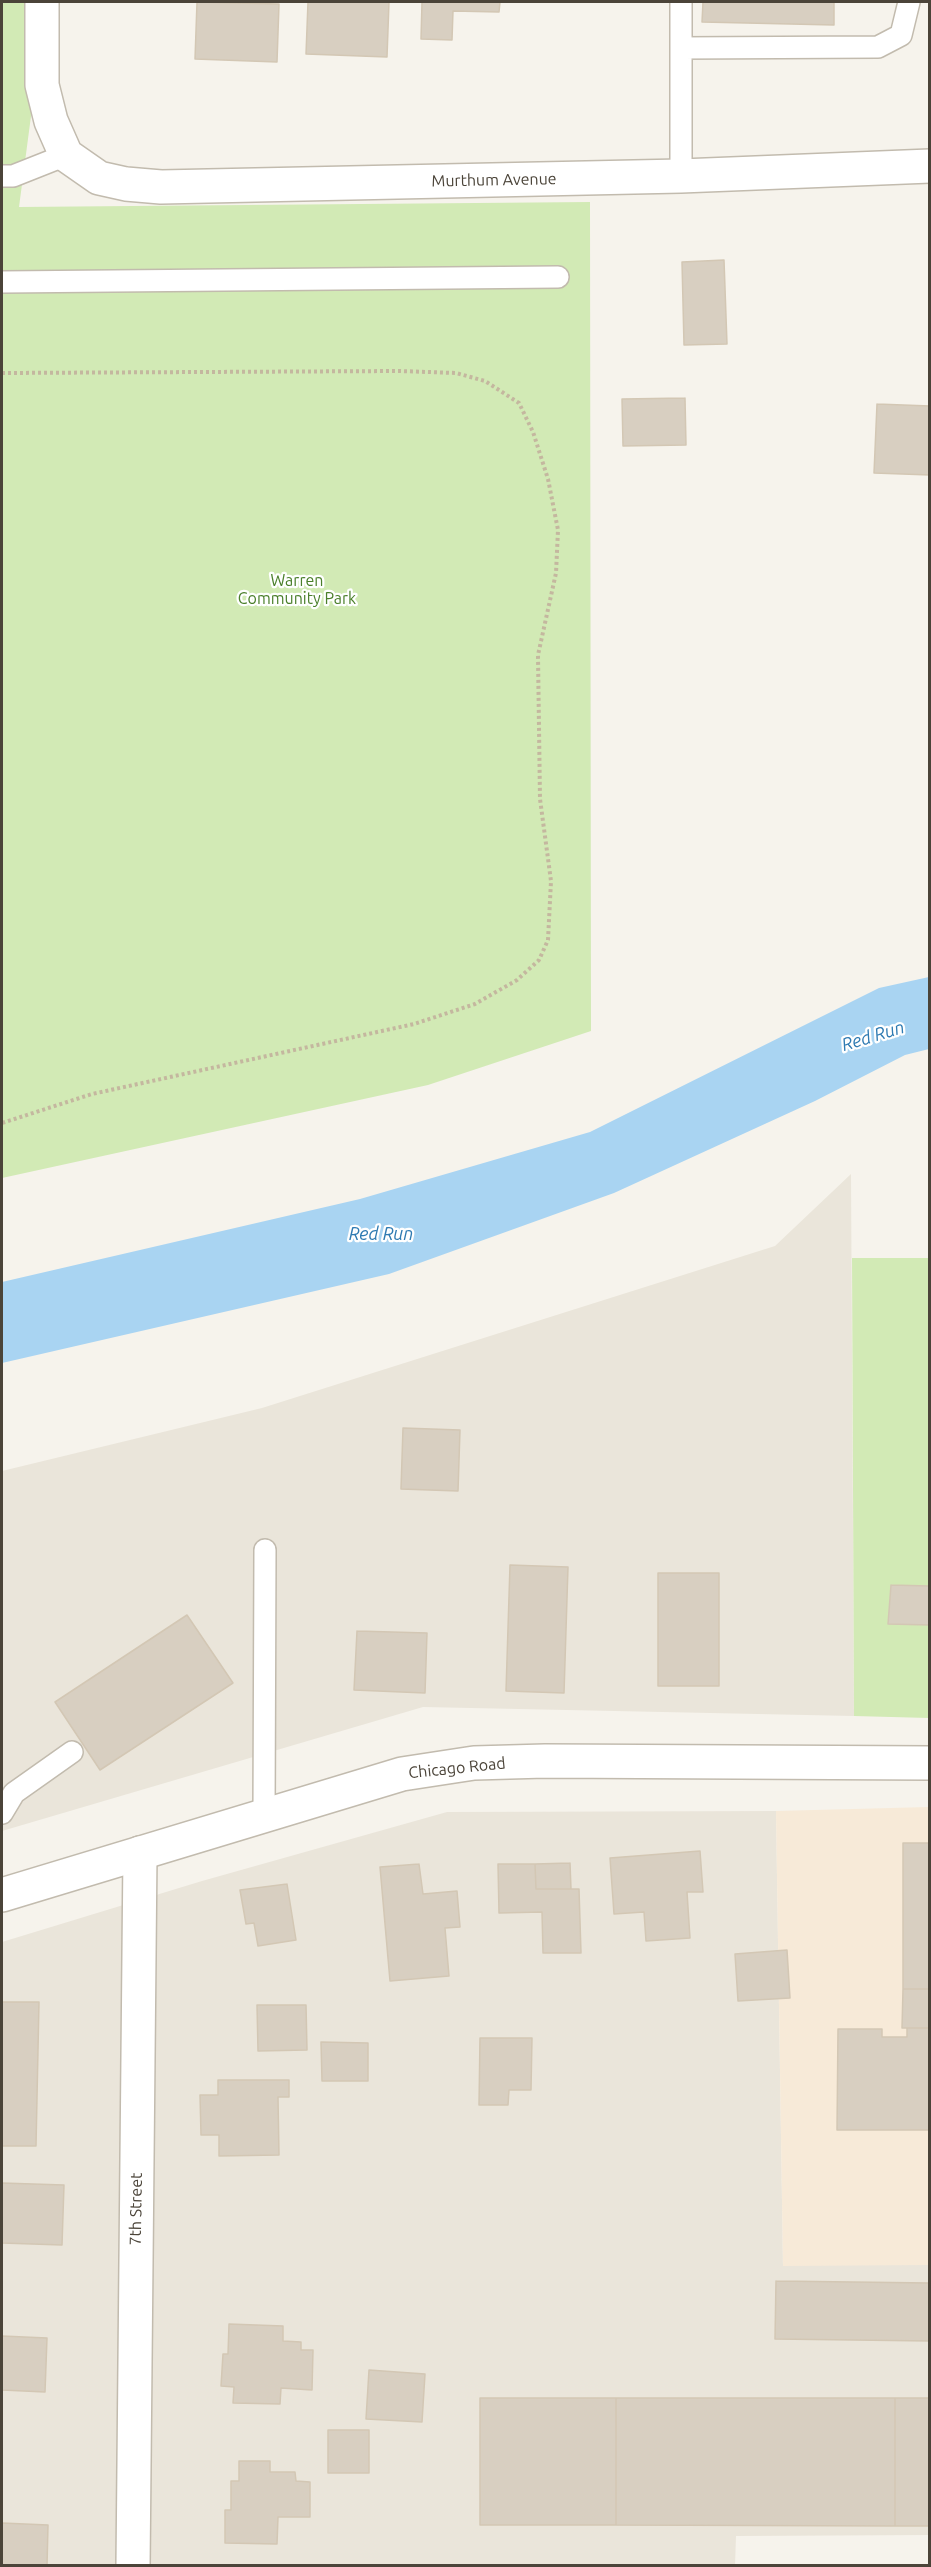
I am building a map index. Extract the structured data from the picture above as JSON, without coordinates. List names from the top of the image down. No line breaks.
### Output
{"streets":{"street":["Murthum Avenue","Chicago Road","7th Street"]},"crossings":[["Chicago Road","7th Street"]],"water":["Red Run"],"parks":["Warren Community Park"]}
